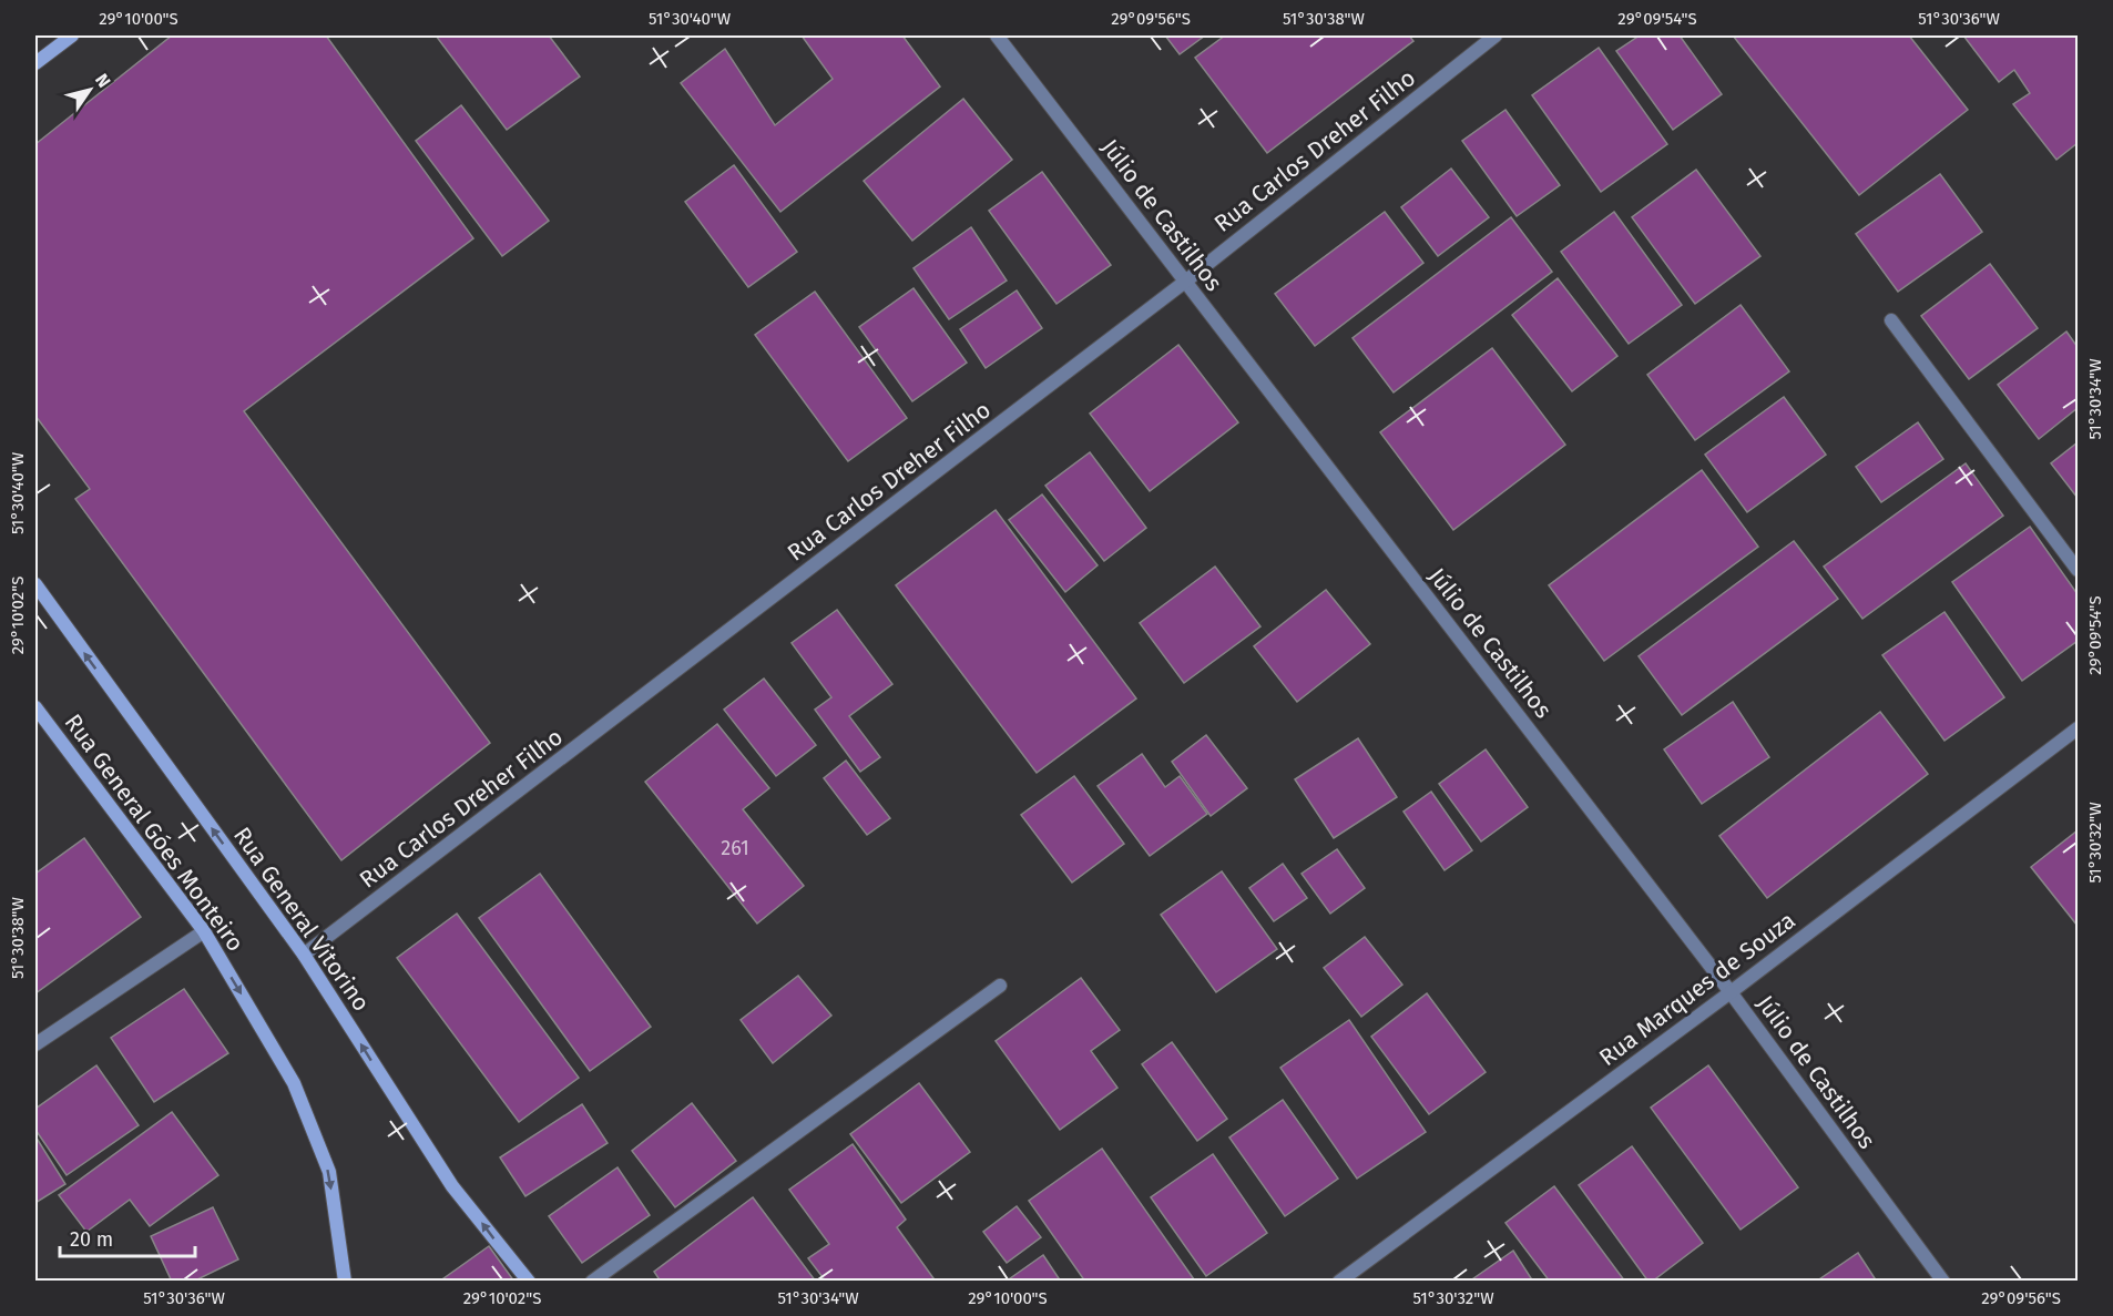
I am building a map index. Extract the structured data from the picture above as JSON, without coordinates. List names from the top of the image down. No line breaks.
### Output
{"streets":{"main road":["Rua General Góes Monteiro","Rua General Vitorino"],"street":["Rua Carlos Dreher Filho","Júlio de Castilhos","Rua Marques de Souza"]},"crossings":[["Rua Carlos Dreher Filho","Júlio de Castilhos"],["Rua Carlos Dreher Filho","Rua General Vitorino"],["Júlio de Castilhos","Rua Marques de Souza"]],"one_way":["Rua General Góes Monteiro","Rua General Vitorino"],"house_numbers":["261"],"scale_bar":"20 m","north":"top right","coordinates":["29°10'00\"S","51°30'40\"W","29°09'56\"S","51°30'38\"W","29°09'54\"S","51°30'36\"W","51°30'34\"W","29°10'02\"S","51°30'32\"W"]}
